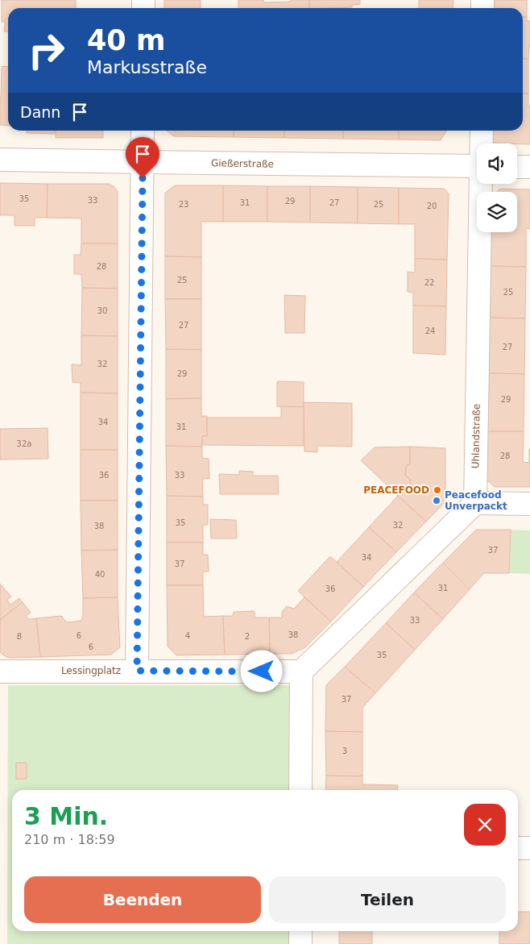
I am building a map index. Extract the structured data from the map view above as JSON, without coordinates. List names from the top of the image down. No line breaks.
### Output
{"streets":{"street":["Gießerstraße","Uhlandstraße","Lessingplatz"]},"places":["PEACEFOOD","Peacefood Unverpackt"],"house_numbers":["35","33","29","31","27","23","25","20","28","25","22","25","30","27","24","27","32","29","29","34","31","32a","28","36","33","35","32","38","37","34","37","40","31","36","33","38","6","4","8","2","6","35","37","3"],"page":{"turn":["40 m","Markusstraße"],"then":"Dann","heading":["3 Min.","210 m · 18:59"],"buttons":["Beenden","Teilen"]}}
